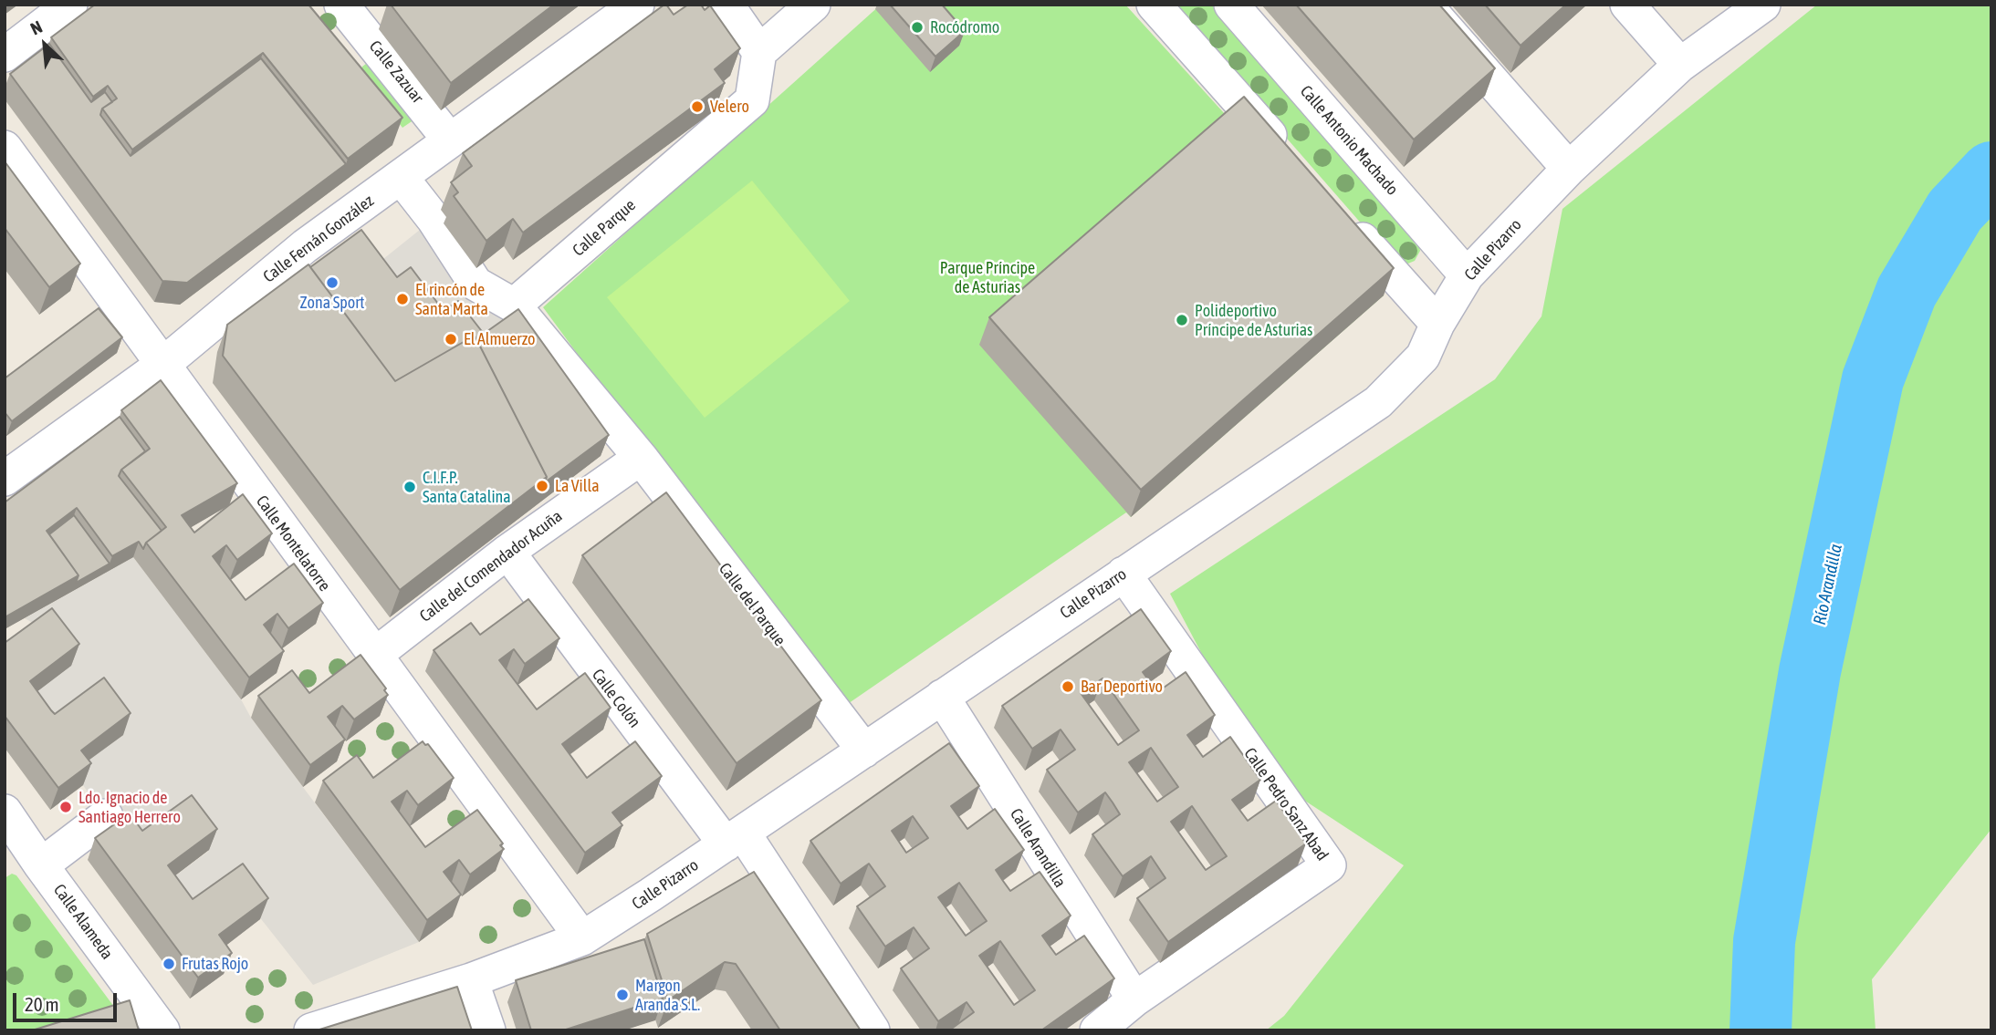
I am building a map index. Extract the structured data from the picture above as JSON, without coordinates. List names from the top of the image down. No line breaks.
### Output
{"streets":{"street":["Calle Zazuar","Calle Antonio Machado","Calle Parque","Calle Fernán González","Calle Pizarro","Calle Montelatorre","Calle del Comendador Acuña","Calle del Parque","Calle Colón","Calle Pedro Sanz Abad","Calle Arandilla","Calle Alameda"]},"crossings":[["Calle Zazuar","Calle Fernán González"],["Calle Antonio Machado","Calle Pizarro"],["Calle Fernán González","Calle Montelatorre"],["Calle Pizarro","Calle Montelatorre"],["Calle Pizarro","Calle del Parque"],["Calle Pizarro","Calle Colón"],["Calle Pizarro","Calle Pedro Sanz Abad"],["Calle Pizarro","Calle Arandilla"],["Calle Montelatorre","Calle del Comendador Acuña"],["Calle del Comendador Acuña","Calle del Parque"],["Calle del Comendador Acuña","Calle Colón"],["Calle Pedro Sanz Abad","Calle Arandilla"]],"water":["Río Arandilla"],"parks":["Parque Príncipe de Asturias"],"places":["Rocódromo","Velero","Zona Sport","El rincón de Santa Marta","Polideportivo Príncipe de Asturias","El Almuerzo","La Villa","C.I.F.P. Santa Catalina","Bar Deportivo","Ldo. Ignacio de Santiago Herrero","Frutas Rojo","Margon Aranda S.L."],"scale_bar":"20 m","north":"top left"}
